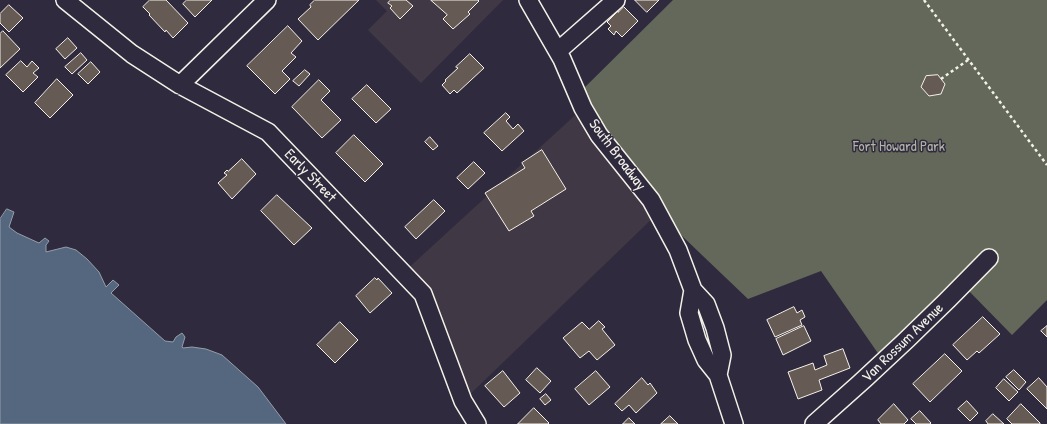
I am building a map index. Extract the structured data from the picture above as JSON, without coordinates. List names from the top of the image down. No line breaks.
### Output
{"streets":{"street":["South Broadway","Early Street","Van Rossum Avenue"]},"parks":["Fort Howard Park"]}
